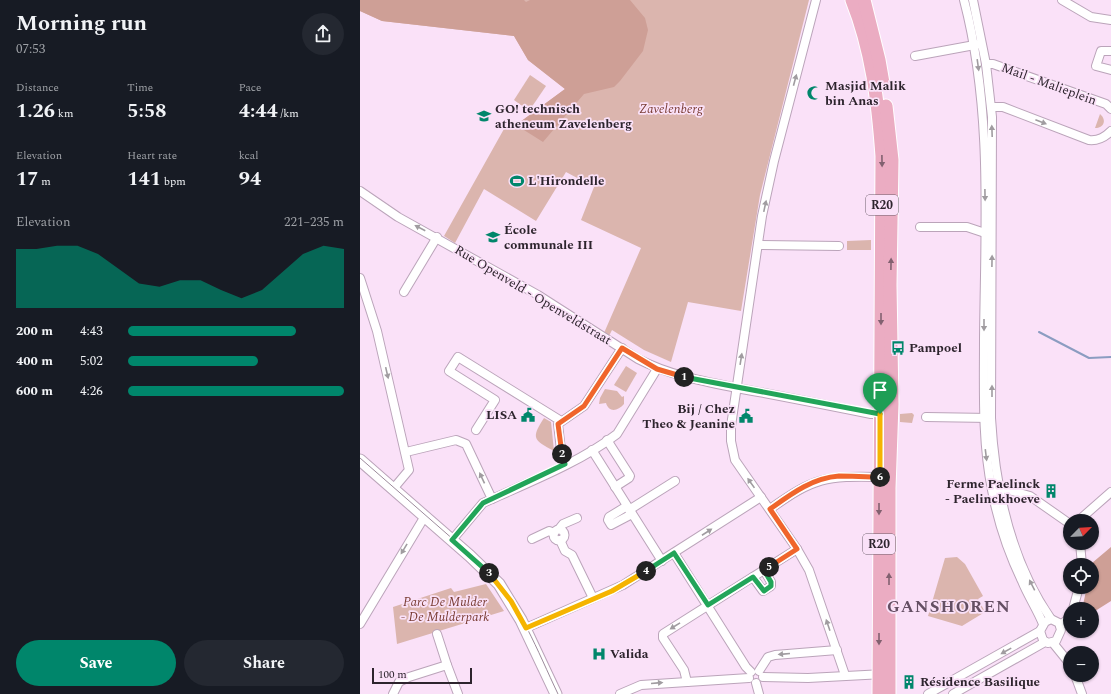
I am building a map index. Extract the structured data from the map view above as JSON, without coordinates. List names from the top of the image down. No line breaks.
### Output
{"streets":{"main road":["R20"],"street":["Mail - Malieplein","Rue Openveld - Openveldstraat"]},"crossings":[["R20","Rue Openveld - Openveldstraat"]],"districts":["GANSHOREN"],"parks":["Zavelenberg","Parc De Mulder - De Mulderpark"],"places":{"mosque":["Masjid Malik bin Anas"],"school or university":["GO! technisch atheneum Zavelenberg","École communale III"],"sports":["L'Hirondelle"],"bus stop":["Pampoel"],"public building":["LISA","Bij / Chez Theo & Jeanine"],"building":["Ferme Paelinck - Paelinckhoeve","Résidence Basilique"],"hospital":["Valida"]},"scale_bar":"100 m","north":"top right","page":{"heading":["Morning run","07:53"],"stats":[["Distance","1.26 km"],["Time","5:58"],["Pace","4:44 /km"],["Elevation","17 m"],["Heart rate","141 bpm"],["kcal","94"]],"chart":["Elevation","221–235 m"],"list":[{"name":"200 m","note":"4:43"},{"name":"400 m","note":"5:02"},{"name":"600 m","note":"4:26"}],"pins":["1","2","6","5","4","3"],"map_buttons":["+","−"],"buttons":["Save","Share"],"scale":"100 m"}}
